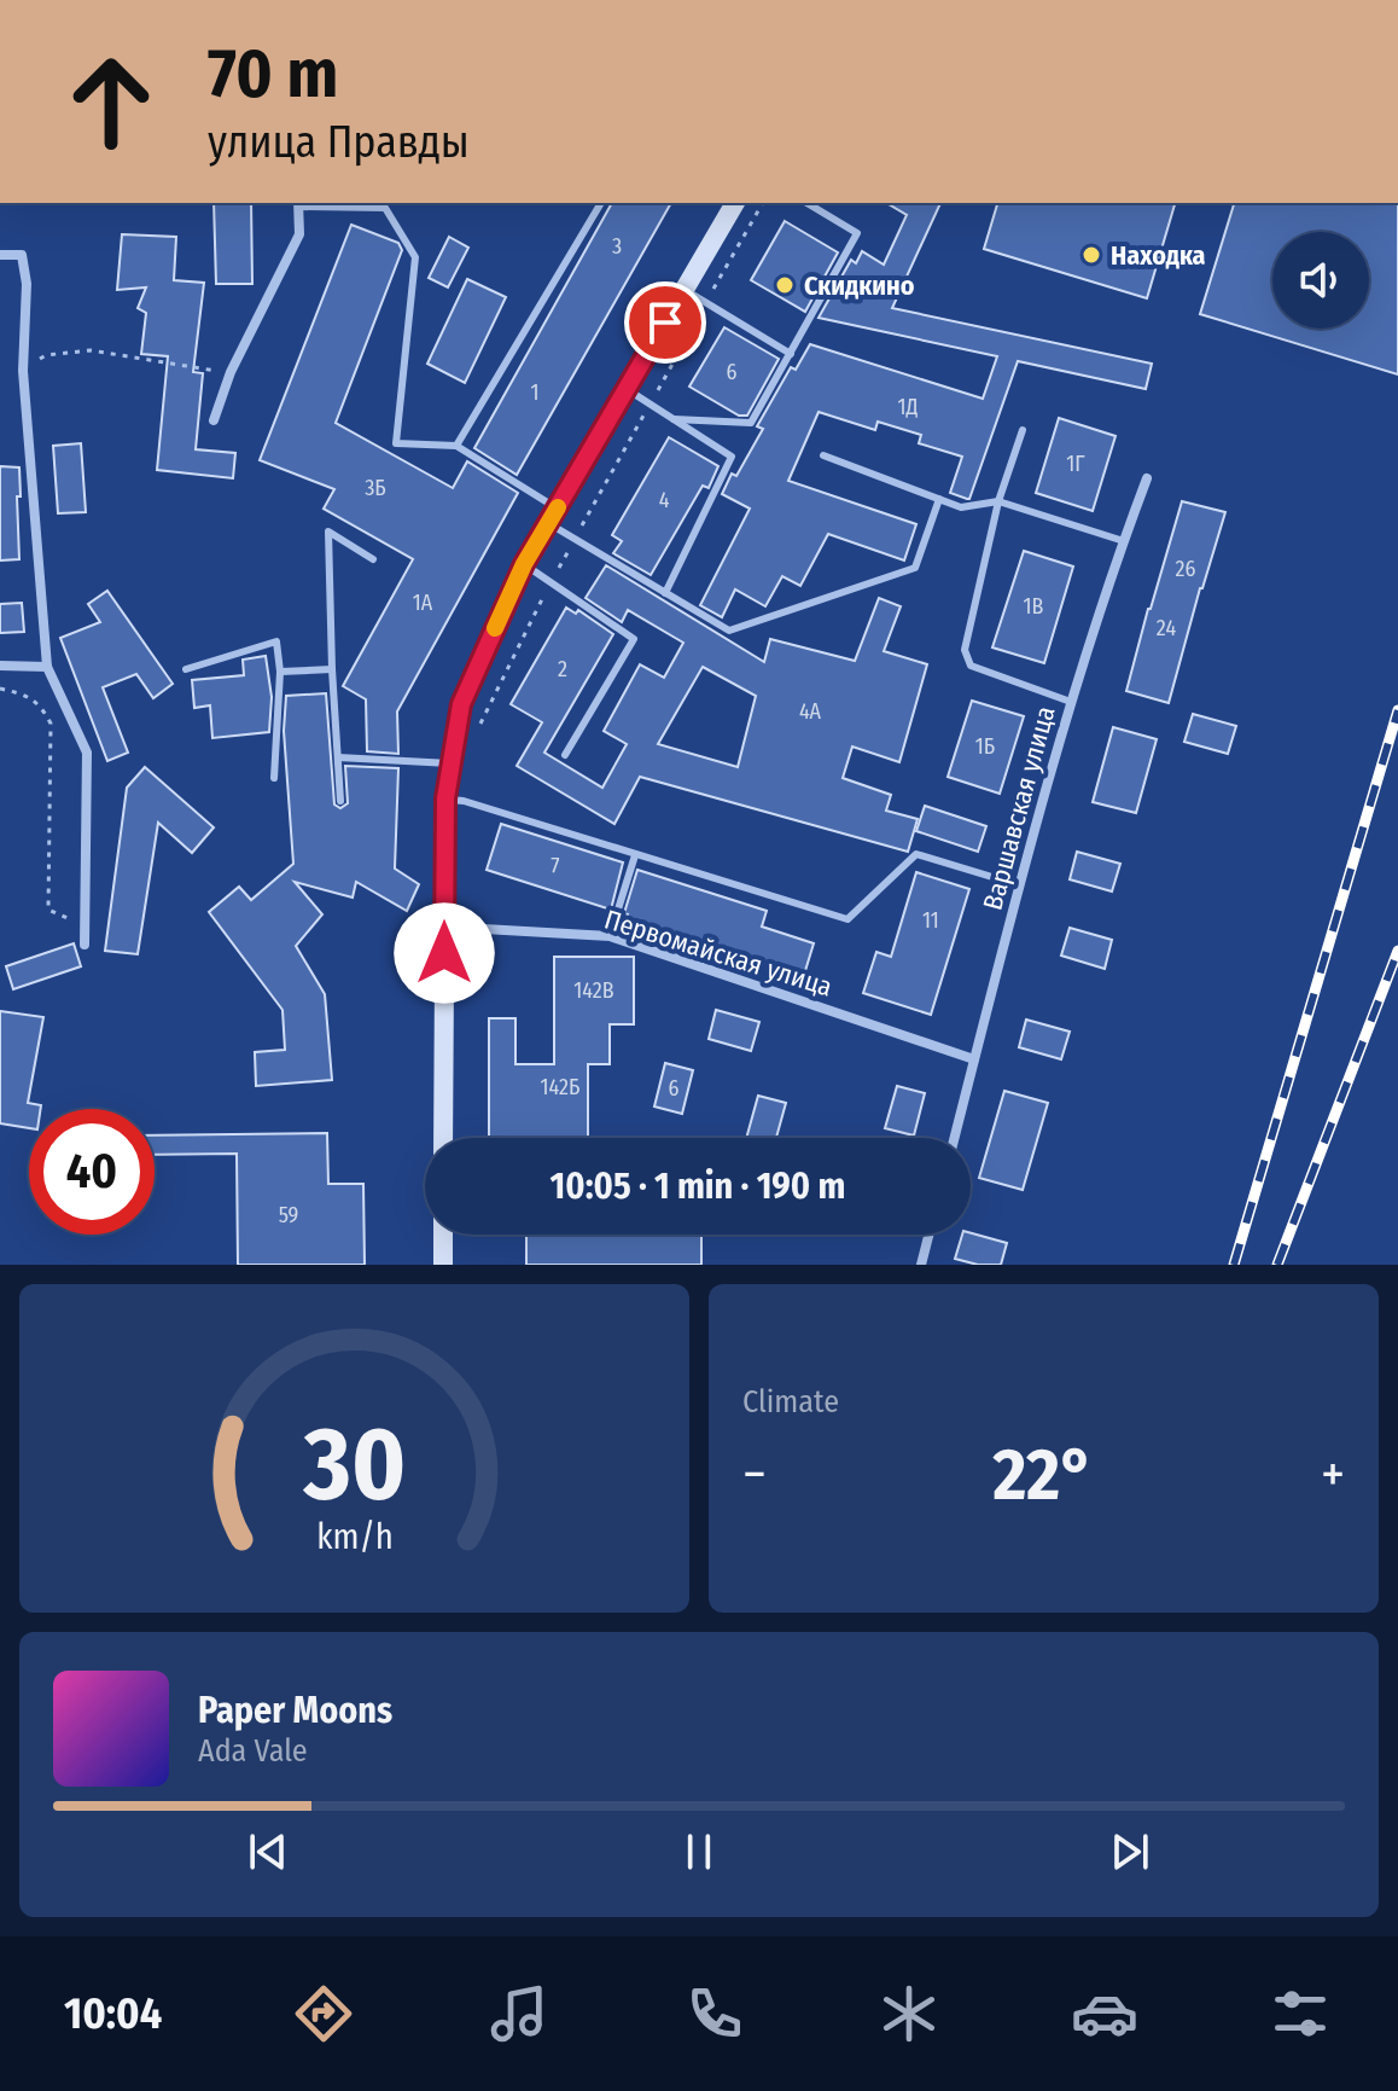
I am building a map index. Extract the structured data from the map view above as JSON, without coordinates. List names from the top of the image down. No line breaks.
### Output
{"streets":{"street":["Варшавская улица","Первомайская улица"]},"crossings":[["Варшавская улица","Первомайская улица"]],"places":["Находка","Скидкино"],"house_numbers":["3","6","1","1Д","1Г","3Б","4","26","1А","1В","24","2","4А","1Б","7","11","142В","142Б","6","59"],"page":{"turn":["70 m","улица Правды"],"limit":"40","trip":"10:05 · 1 min · 190 m","tile":"Climate","heat":["−","22°","+"],"song":["Paper Moons","Ada Vale"],"tabs":"10:04","gauge":["30","km/h"]}}
